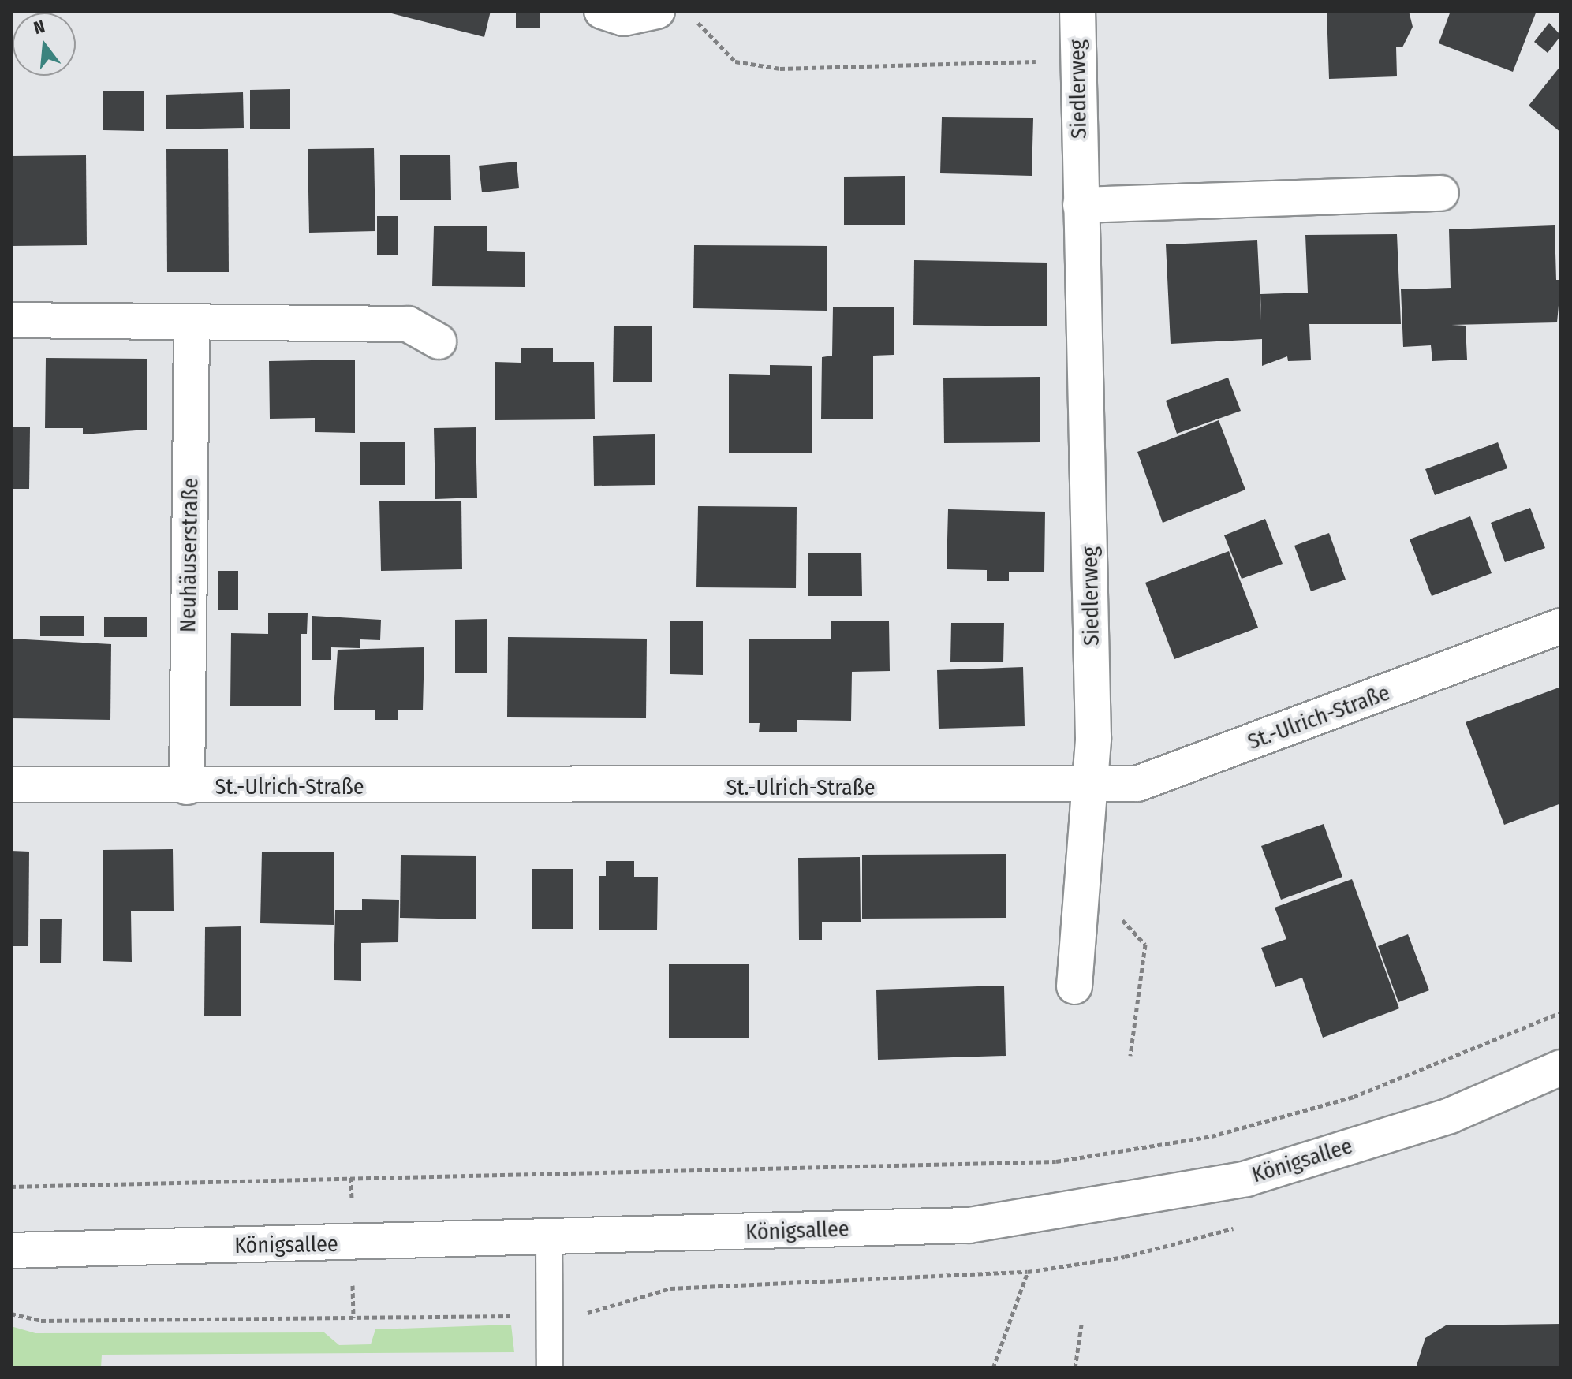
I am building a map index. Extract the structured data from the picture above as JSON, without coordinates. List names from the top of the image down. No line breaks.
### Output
{"streets":{"street":["Siedlerweg","Neuhäuserstraße","St.-Ulrich-Straße","Königsallee"]},"crossings":[["Siedlerweg","St.-Ulrich-Straße"],["Neuhäuserstraße","St.-Ulrich-Straße"]],"north":"top"}
